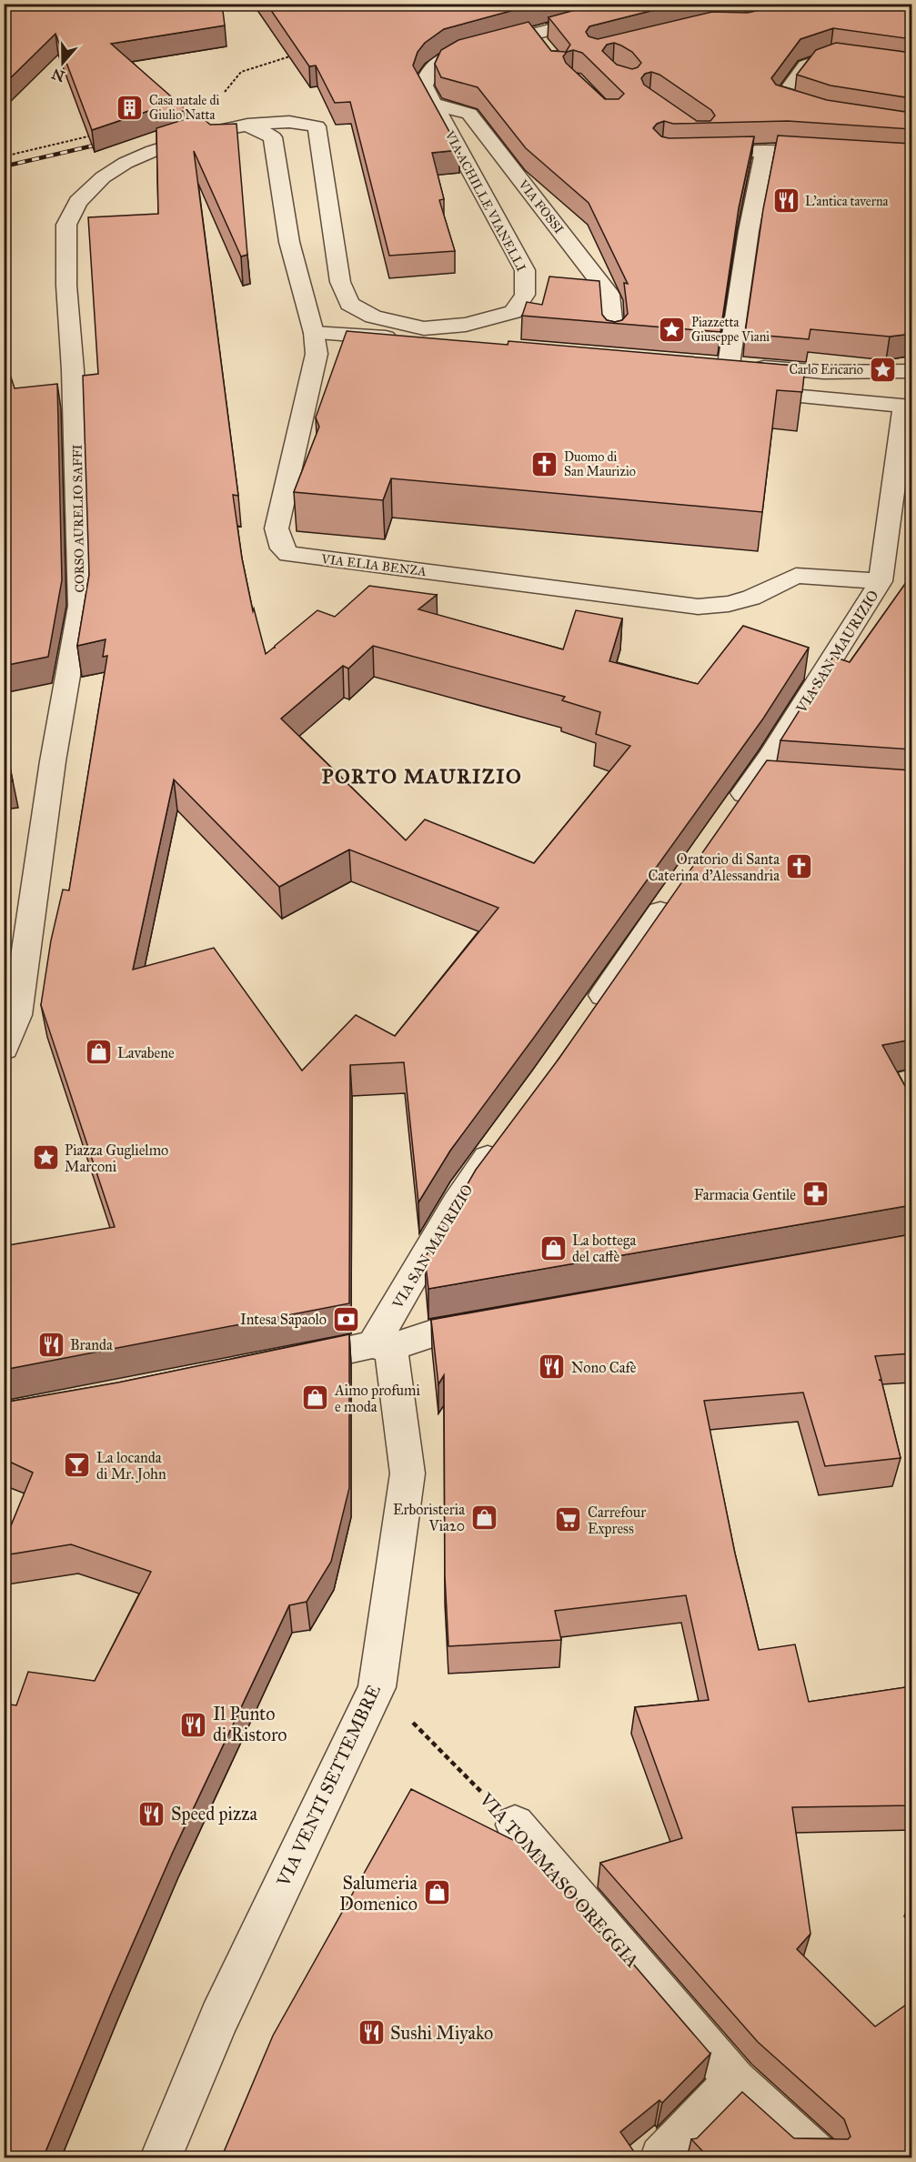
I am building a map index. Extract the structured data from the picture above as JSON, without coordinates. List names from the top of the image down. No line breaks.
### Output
{"streets":{"street":["VIA ACHILLE VIANELLI","VIA FOSSI","CORSO AURELIO SAFFI","VIA ELIA BENZA","VIA SAN MAURIZIO","VIA VENTI SETTEMBRE","VIA TOMMASO OREGGIA"]},"crossings":[["VIA ACHILLE VIANELLI","VIA FOSSI"],["VIA ACHILLE VIANELLI","CORSO AURELIO SAFFI"],["VIA ACHILLE VIANELLI","VIA ELIA BENZA"],["CORSO AURELIO SAFFI","VIA ELIA BENZA"],["VIA ELIA BENZA","VIA SAN MAURIZIO"],["VIA SAN MAURIZIO","VIA VENTI SETTEMBRE"],["VIA VENTI SETTEMBRE","VIA TOMMASO OREGGIA"]],"districts":["PORTO MAURIZIO"],"places":{"building":["Casa natale di Giulio Natta"],"restaurant":["L'antica taverna","Branda","Nono Cafè","Il Punto di Ristoro","Speed pizza","Sushi Miyako"],"place":["Piazzetta Giuseppe Viani","Carlo Ericario","Piazza Guglielmo Marconi"],"church":["Duomo di San Maurizio","Oratorio di Santa Caterina d'Alessandria"],"shop":["Lavabene","La bottega del caffè","Aimo profumi e moda","Erboristeria Via20","Salumeria Domenico"],"pharmacy":["Farmacia Gentile"],"bank":["Intesa Sapaolo"],"bar":["La locanda di Mr. John"],"supermarket":["Carrefour Express"]},"north":"bottom"}
